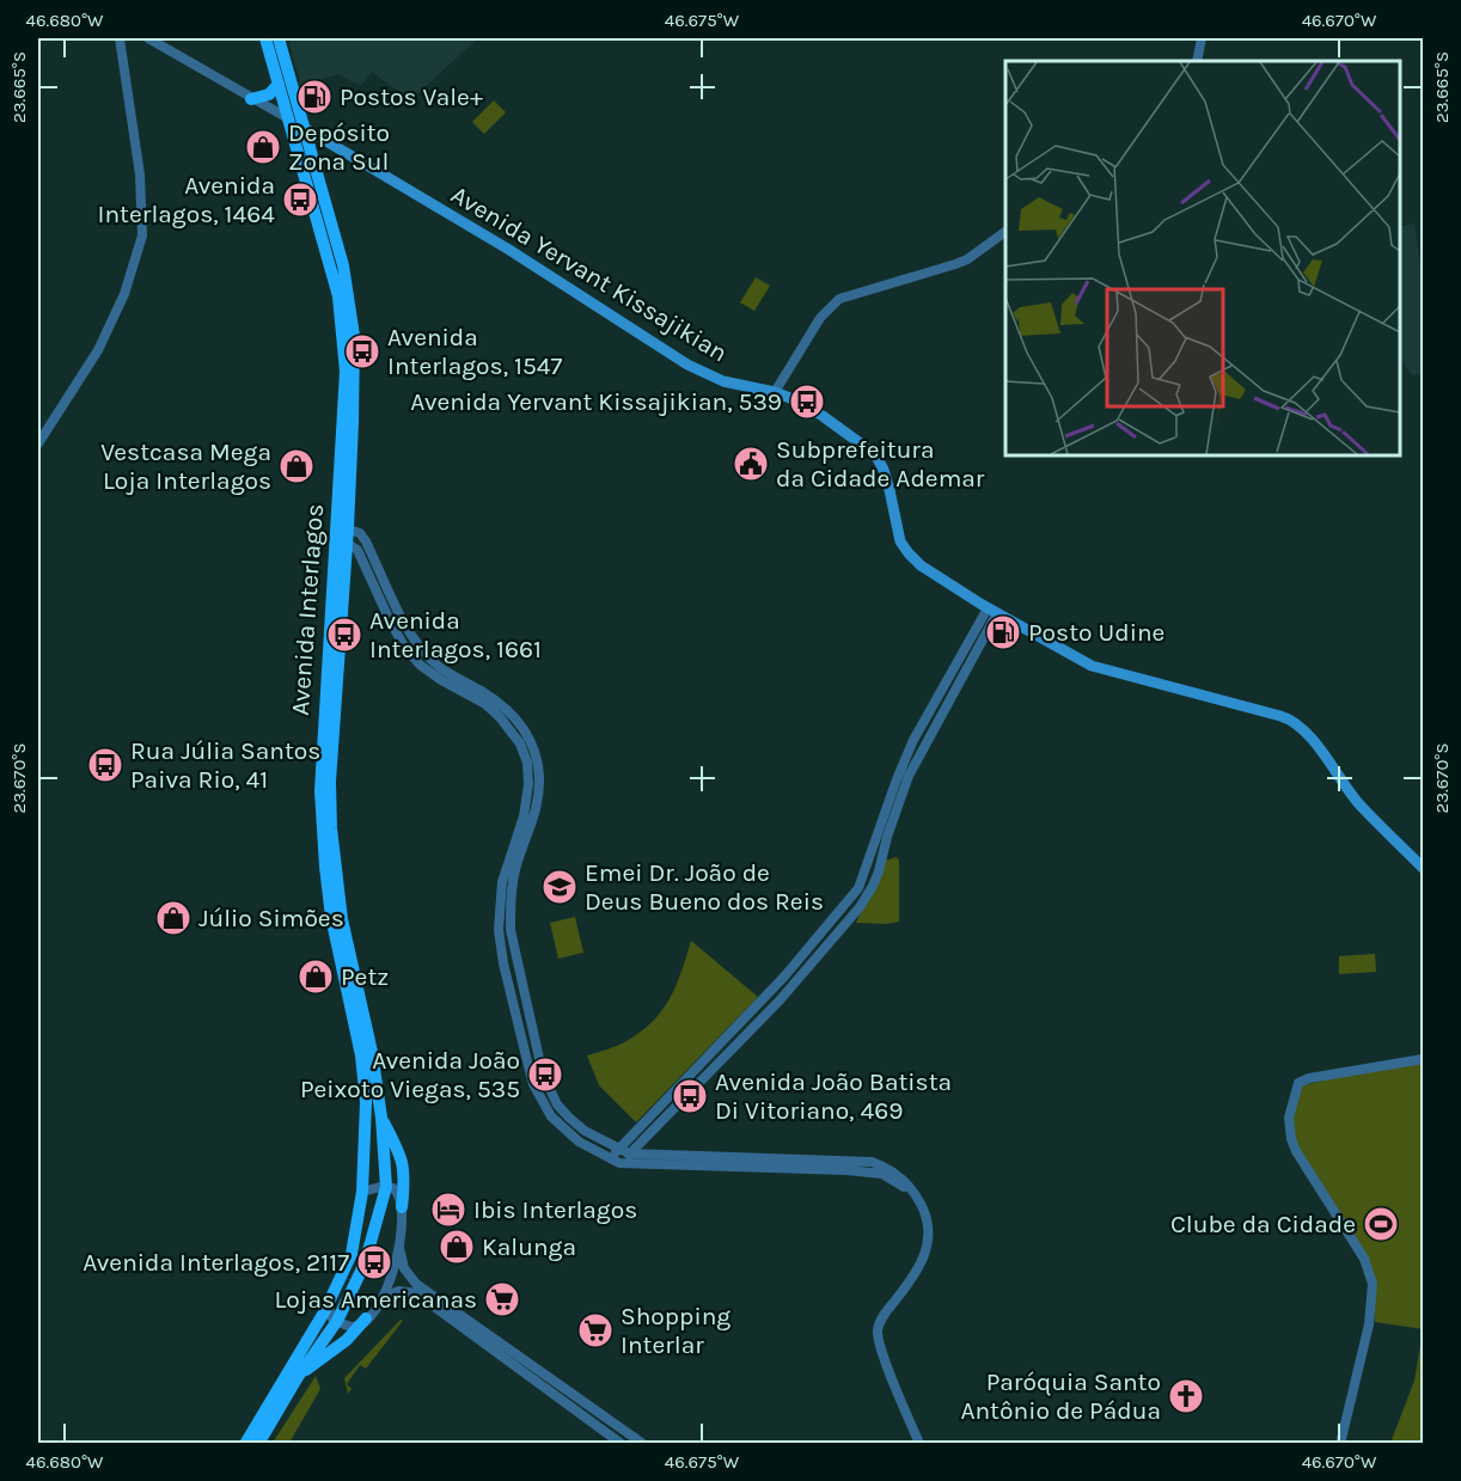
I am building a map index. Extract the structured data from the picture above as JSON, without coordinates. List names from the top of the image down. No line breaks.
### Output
{"streets":{"main road":["Avenida Yervant Kissajikian","Avenida Interlagos"]},"crossings":[["Avenida Yervant Kissajikian","Avenida Interlagos"]],"places":{"fuel station":["Postos Vale+","Posto Udine"],"shop":["Depósito Zona Sul","Vestcasa Mega Loja Interlagos","Júlio Simões","Petz","Kalunga"],"bus stop":["Avenida Interlagos, 1464","Avenida Interlagos, 1547","Avenida Yervant Kissajikian, 539","Avenida Interlagos, 1661","Rua Júlia Santos Paiva Rio, 41","Avenida João Peixoto Viegas, 535","Avenida João Batista Di Vitoriano, 469","Avenida Interlagos, 2117"],"public building":["Subprefeitura da Cidade Ademar"],"school or university":["Emei Dr. João de Deus Bueno dos Reis"],"hotel":["Ibis Interlagos"],"sports":["Clube da Cidade"],"supermarket":["Lojas Americanas","Shopping Interlar"],"church":["Paróquia Santo Antônio de Pádua"]},"coordinates":["46.680°W","46.675°W","46.670°W","23.665°S","23.670°S"]}
